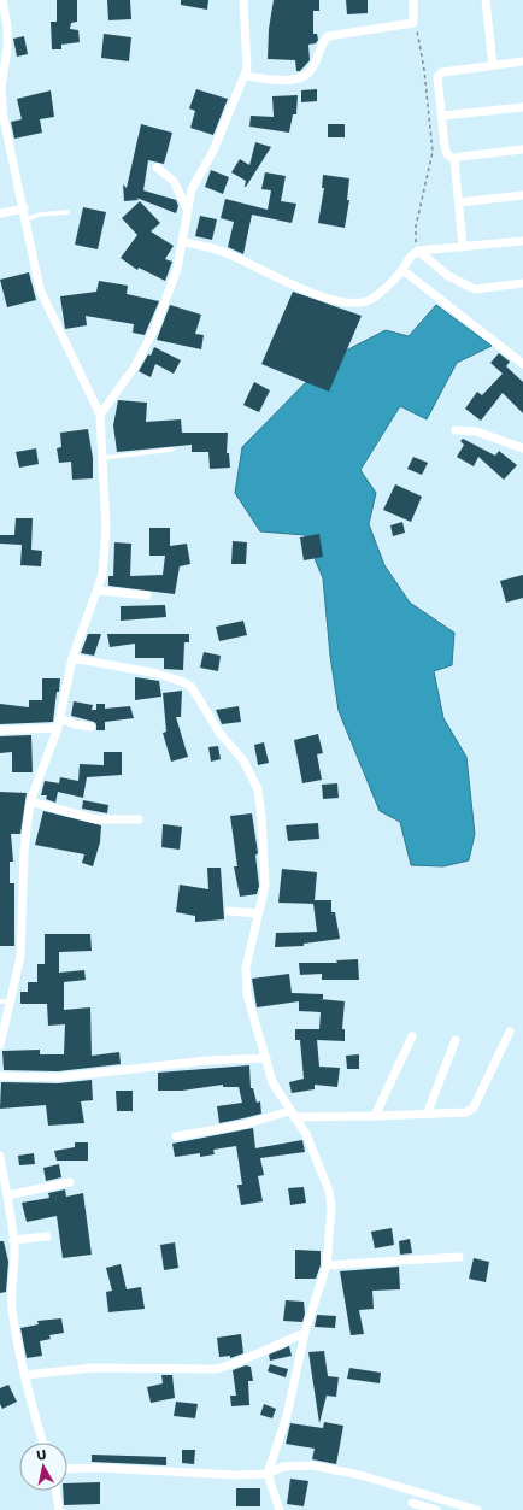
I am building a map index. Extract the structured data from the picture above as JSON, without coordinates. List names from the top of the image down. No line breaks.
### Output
{"north":"top"}
